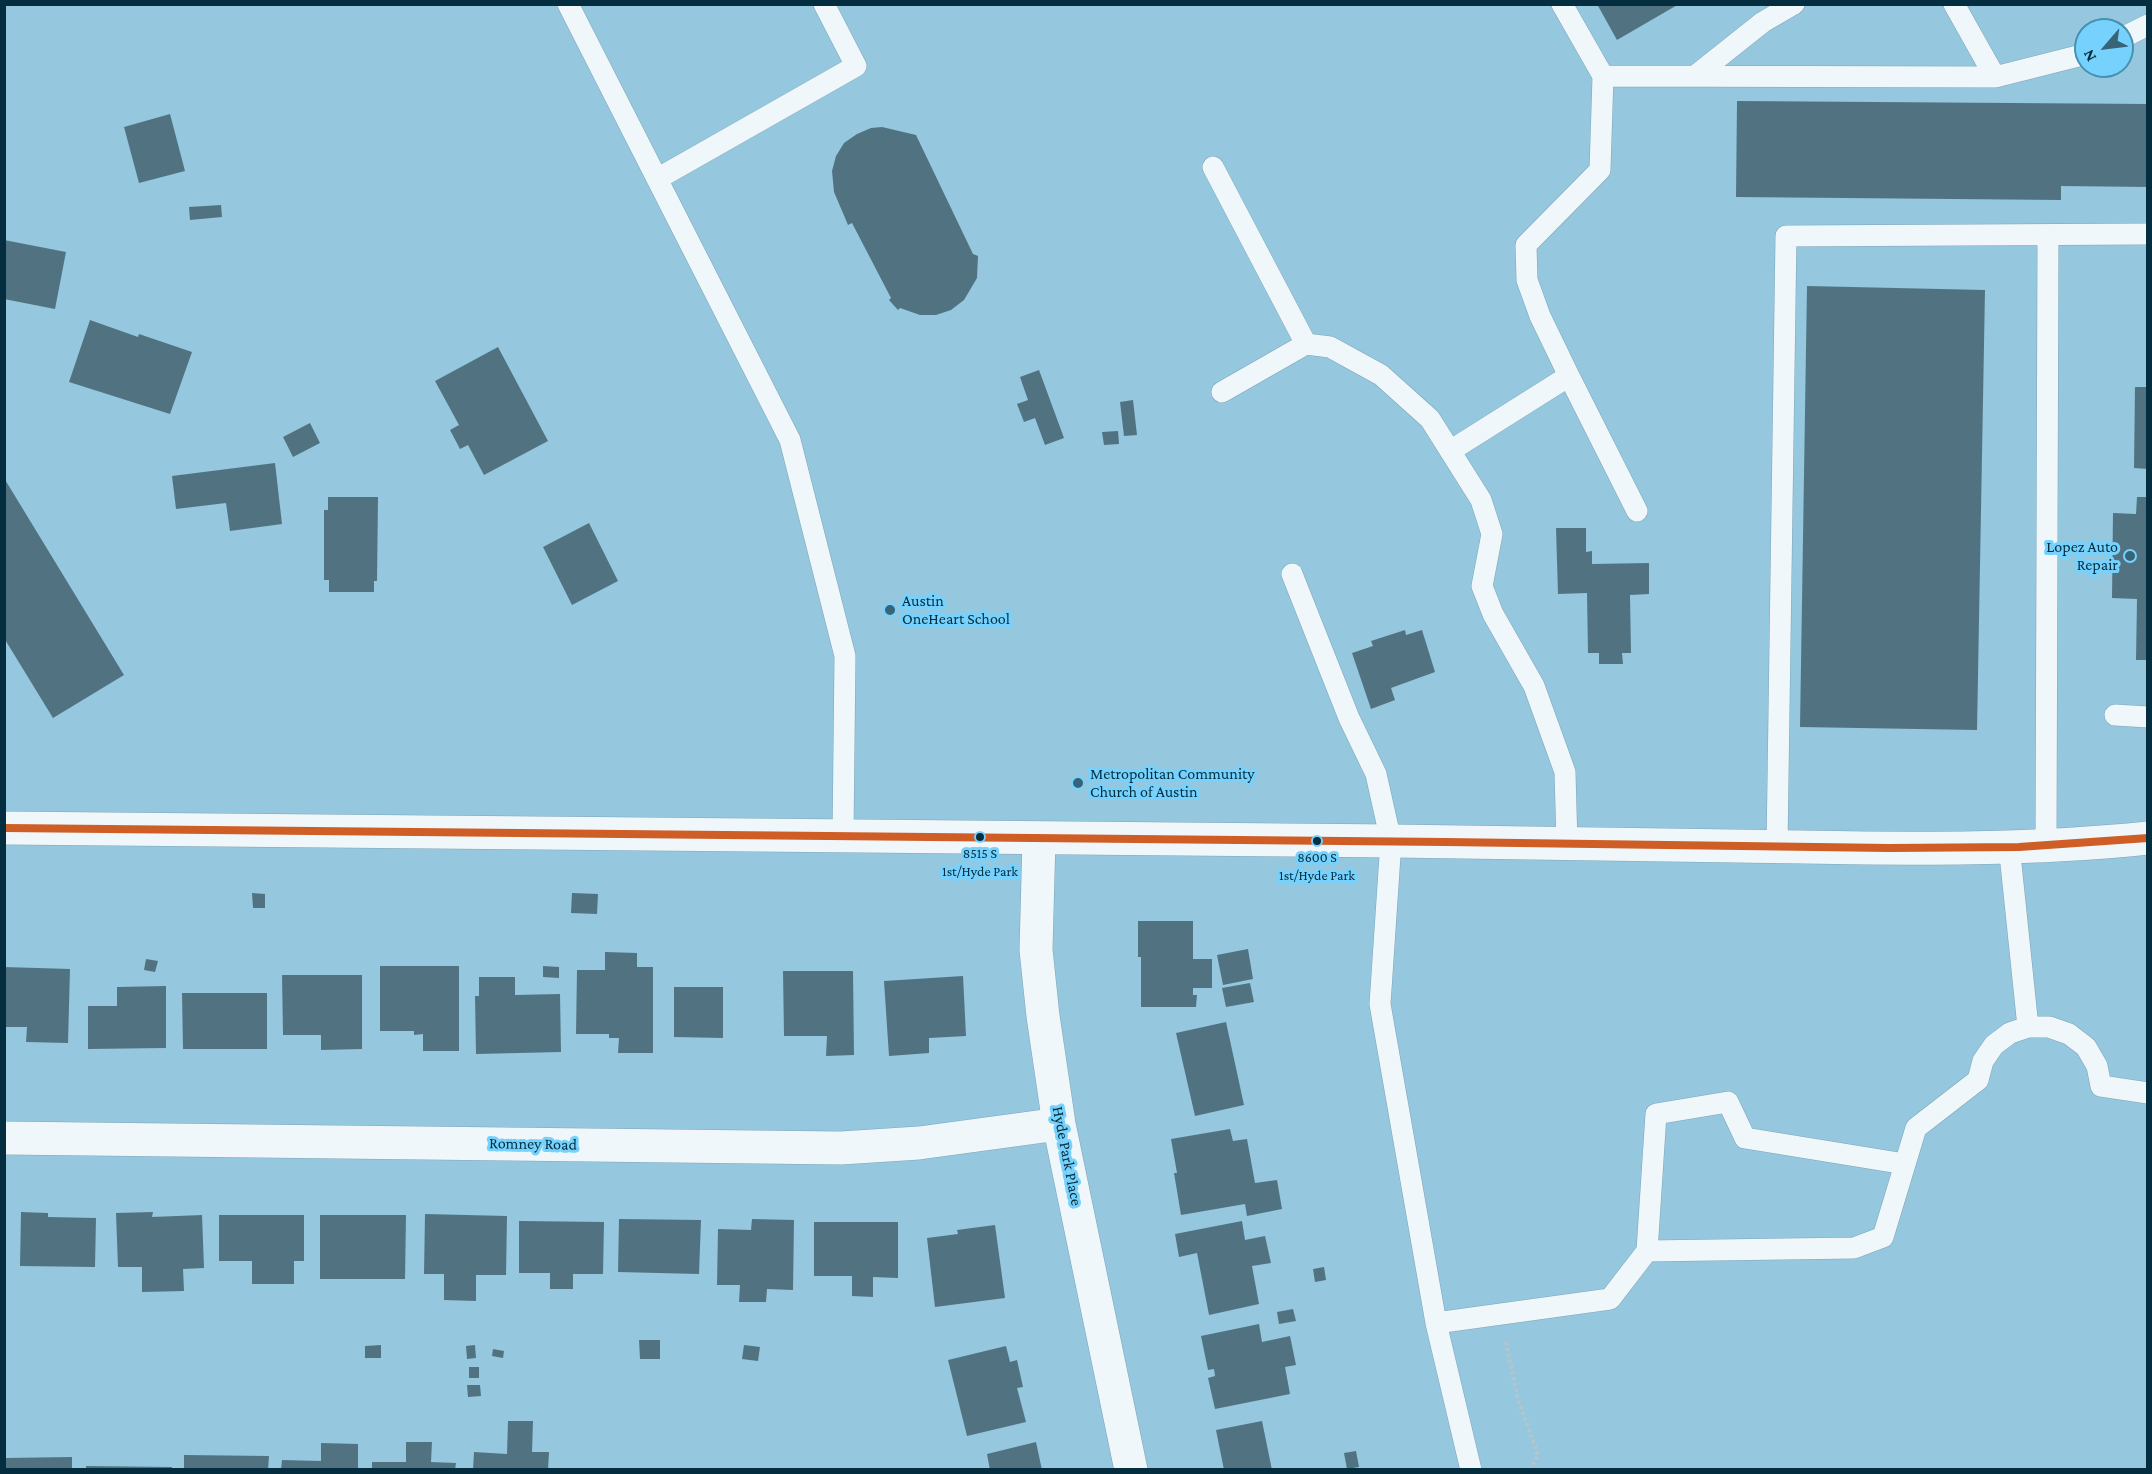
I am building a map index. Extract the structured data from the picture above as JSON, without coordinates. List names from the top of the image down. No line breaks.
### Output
{"streets":{"main road":["Romney Road","Hyde Park Place"]},"crossings":[["Romney Road","Hyde Park Place"]],"places":["Lopez Auto Repair","Austin OneHeart School","Metropolitan Community Church of Austin","8515 S 1st/Hyde Park","8600 S 1st/Hyde Park"],"north":"bottom left"}
